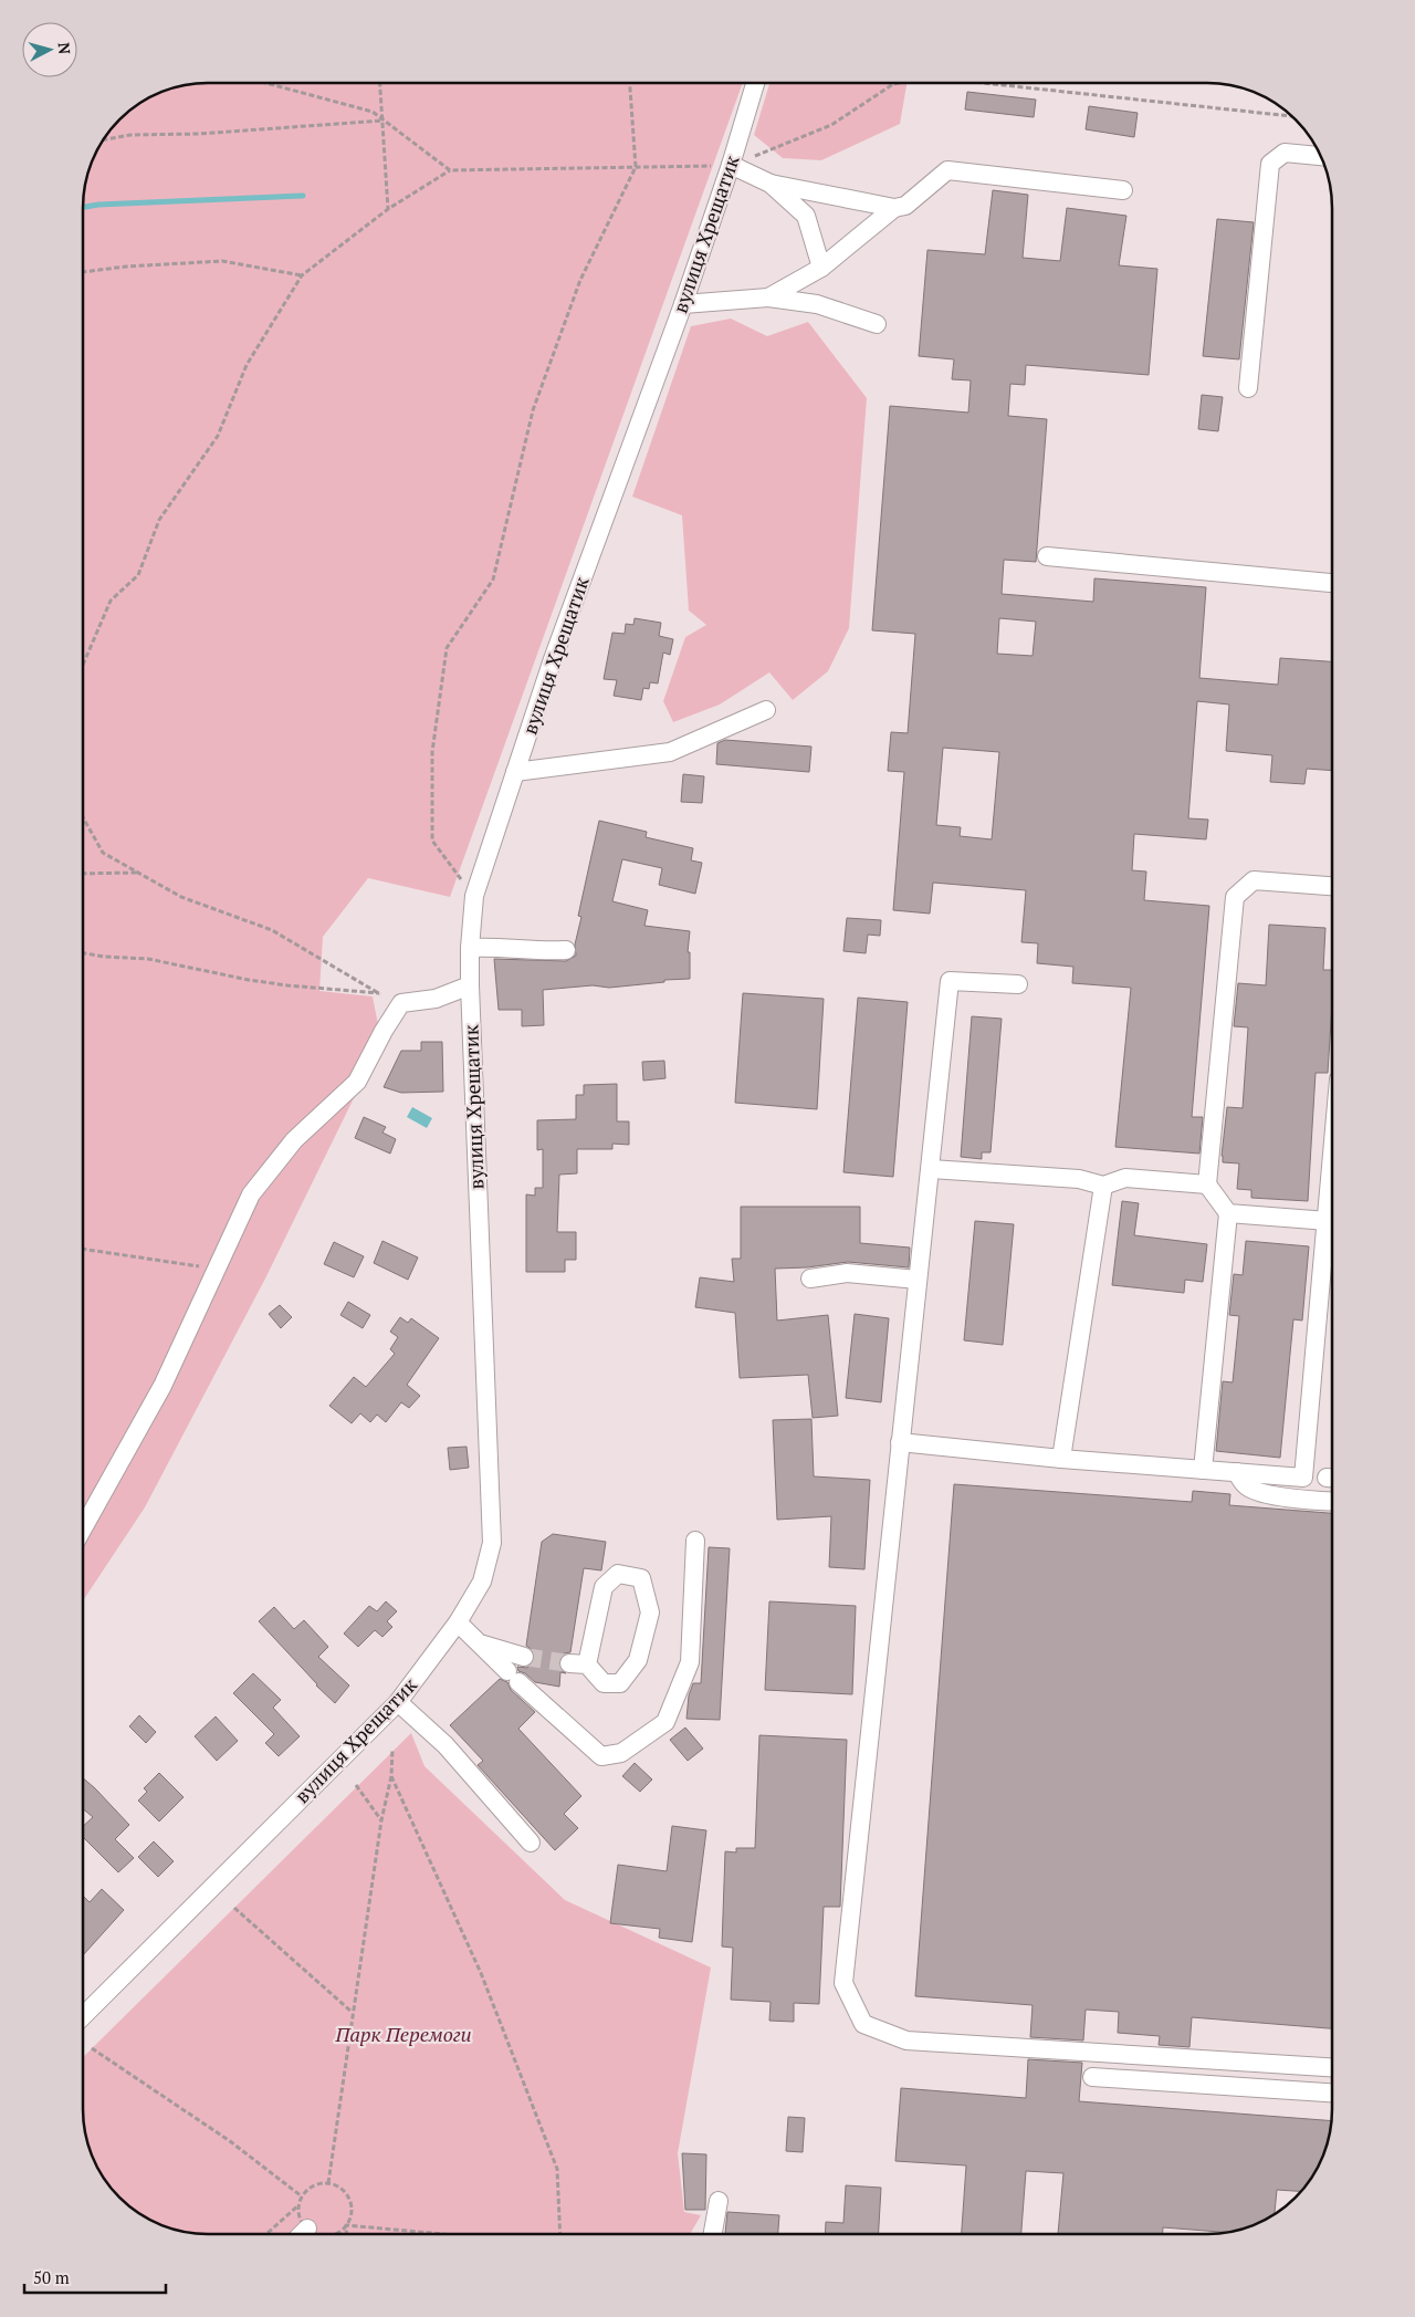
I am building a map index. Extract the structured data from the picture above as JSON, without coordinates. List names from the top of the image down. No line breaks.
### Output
{"streets":{"street":["вулиця Хрещатик"]},"parks":["Парк Перемоги"],"scale_bar":"50 m","north":"right"}
